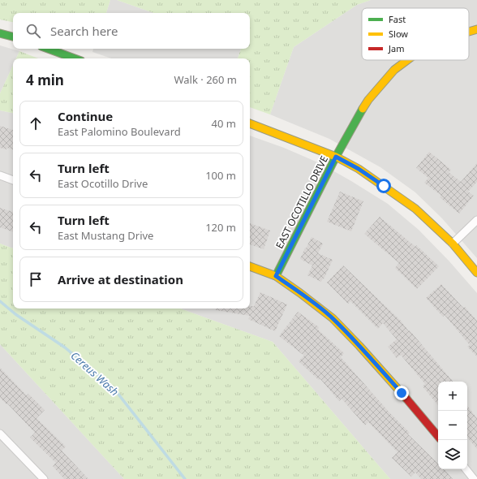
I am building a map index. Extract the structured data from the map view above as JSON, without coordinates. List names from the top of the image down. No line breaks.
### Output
{"streets":{"street":["EAST OCOTILLO DRIVE"]},"water":["Cereus Wash"],"legend":["Fast","Slow","Jam"],"page":{"search":"Search here","heading":["4 min","Walk · 260 m"],"list":[["Continue","East Palomino Boulevard","40 m"],["Turn left","East Ocotillo Drive","100 m"],["Turn left","East Mustang Drive","120 m"],"Arrive at destination"],"map_buttons":["+","−"]}}
